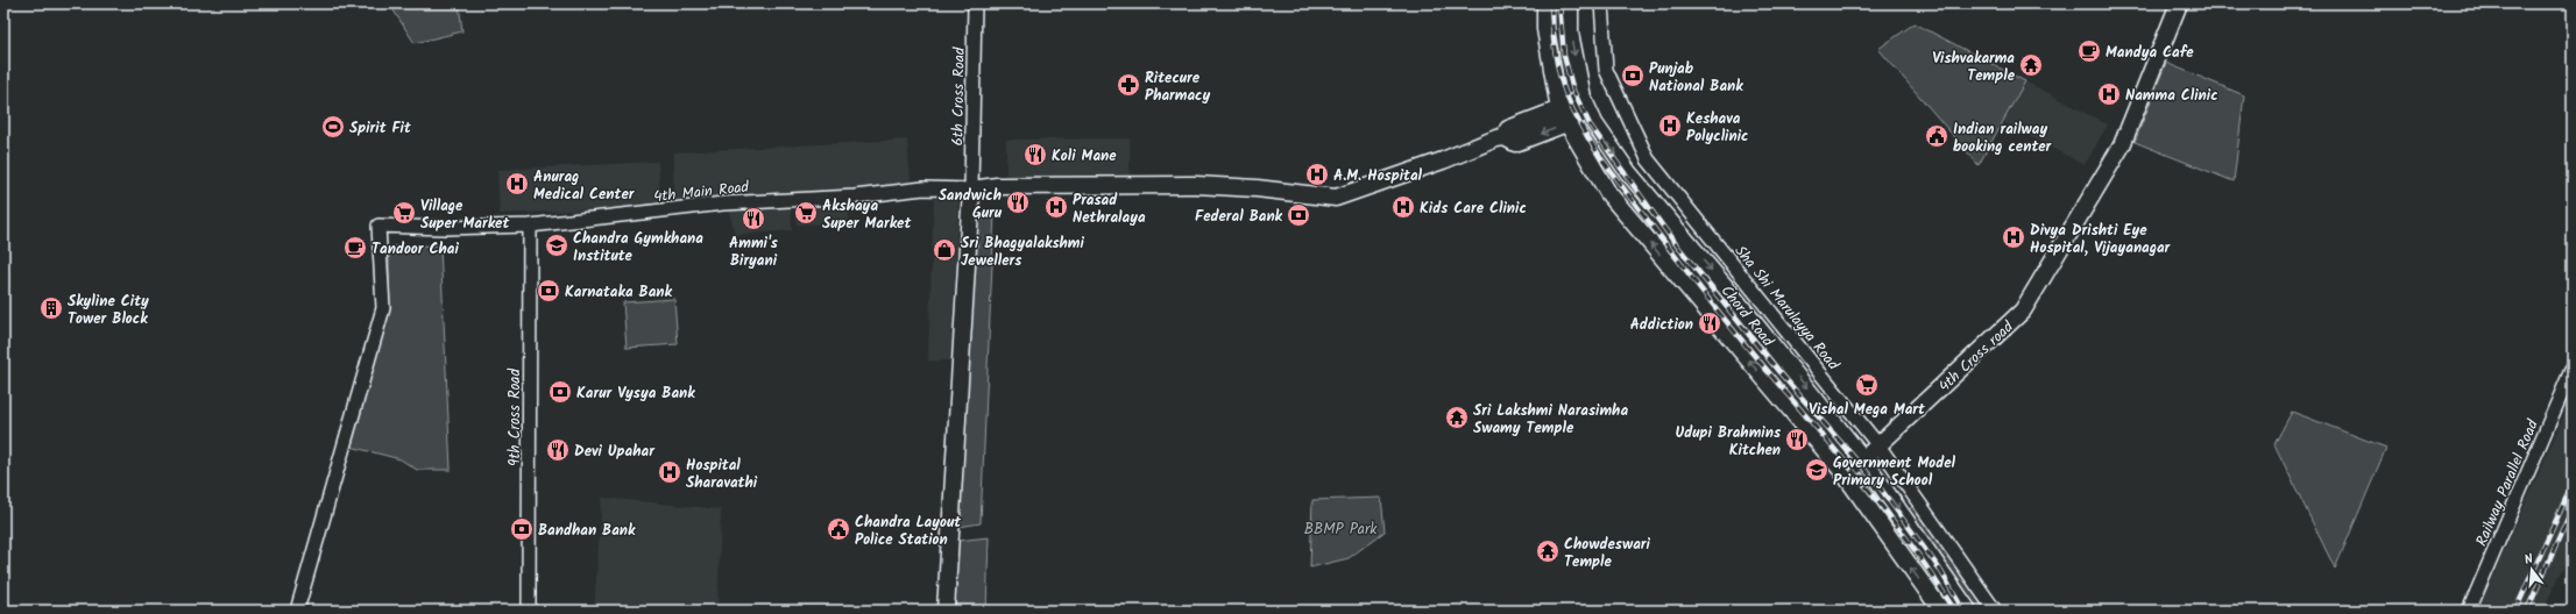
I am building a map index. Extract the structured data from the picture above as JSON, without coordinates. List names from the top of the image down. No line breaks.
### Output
{"streets":{"main road":["Chord Road","4th Cross road"],"street":["6th Cross Road","4th Main Road","Sha Shi Marulayya Road","9th Cross Road","Railway Parallel Road"]},"crossings":[["6th Cross Road","4th Main Road"],["4th Main Road","9th Cross Road"],["Sha Shi Marulayya Road","4th Cross road"],["Chord Road","4th Cross road"]],"parks":["BBMP Park"],"places":{"cafe":["Mandya Cafe","Tandoor Chai"],"temple":["Vishvakarma Temple","Sri Lakshmi Narasimha Swamy Temple","Chowdeswari Temple"],"bank":["Punjab National Bank","Federal Bank","Karnataka Bank","Karur Vysya Bank","Bandhan Bank"],"pharmacy":["Ritecure Pharmacy"],"hospital":["Namma Clinic","Keshava Polyclinic","A.M. Hospital","Anurag Medical Center","Prasad Nethralaya","Kids Care Clinic","Divya Drishti Eye Hospital, Vijayanagar","Hospital Sharavathi"],"sports":["Spirit Fit"],"public building":["Indian railway booking center","Chandra Layout Police Station"],"restaurant":["Koli Mane","Sandwich Guru","Ammi's Biryani","Addiction","Udupi Brahmins Kitchen","Devi Upahar"],"supermarket":["Village Super Market","Akshaya Super Market","Vishal Mega Mart"],"school or university":["Chandra Gymkhana Institute","Government Model Primary School"],"shop":["Sri Bhagyalakshmi Jewellers"],"building":["Skyline City Tower Block"]},"north":"top"}
